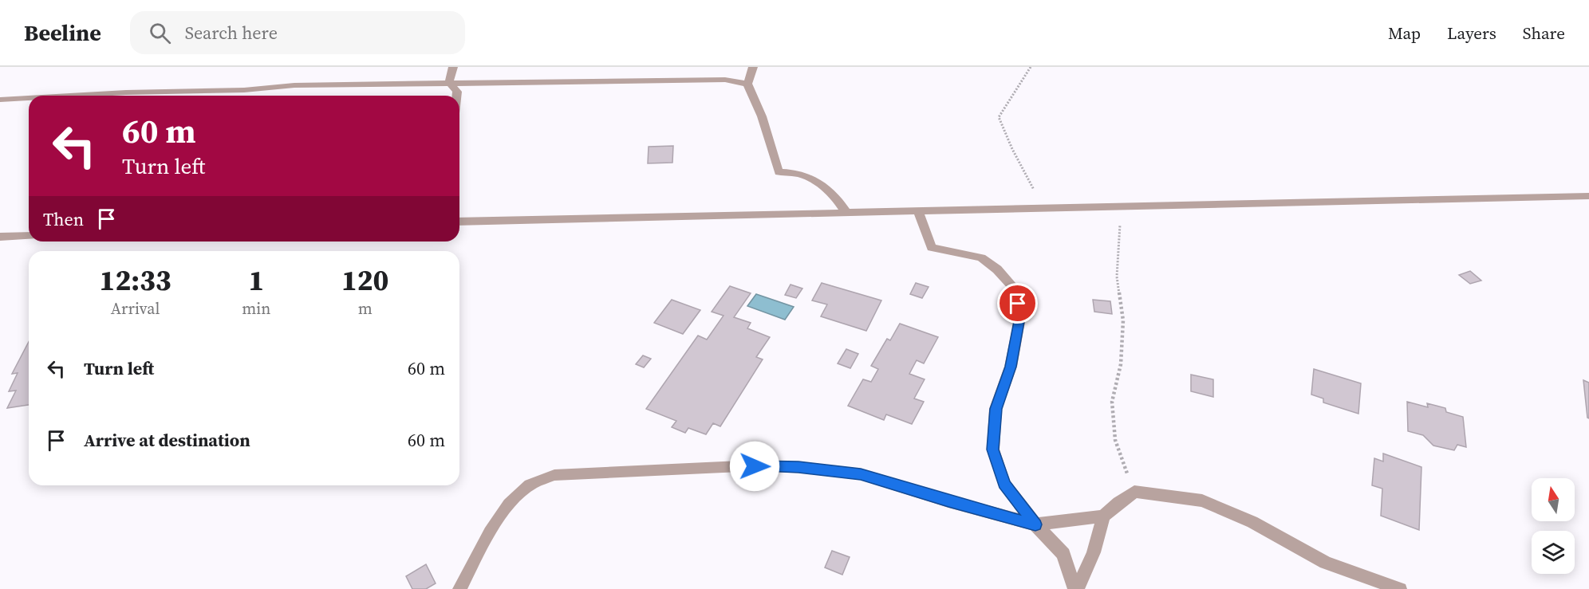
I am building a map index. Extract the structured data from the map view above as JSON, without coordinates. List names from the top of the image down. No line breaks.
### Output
{"north":"top","page":{"header":"Beeline","search":"Search here","nav":["Map","Layers","Share"],"turn":["60 m","Turn left"],"then":"Then","eta":["12:33","Arrival","1","min","120","m"],"list":[{"name":"Turn left","value":"60 m"},{"name":"Arrive at destination","value":"60 m"}]}}
